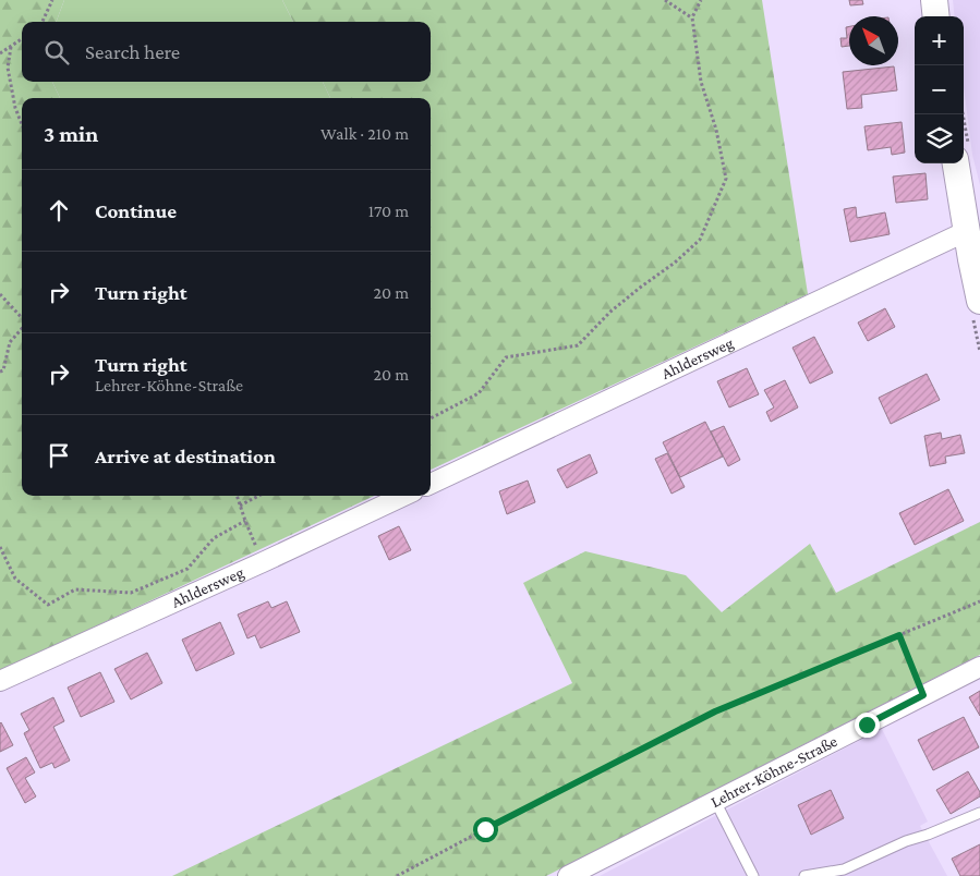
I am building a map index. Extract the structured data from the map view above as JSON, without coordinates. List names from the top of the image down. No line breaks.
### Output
{"streets":{"street":["Ahldersweg","Lehrer-Köhne-Straße"]},"north":"top left","page":{"map_buttons":["+","−"],"search":"Search here","heading":["3 min","Walk · 210 m"],"list":[["Continue","170 m"],["Turn right","20 m"],["Turn right","Lehrer-Köhne-Straße","20 m"],"Arrive at destination"]}}
